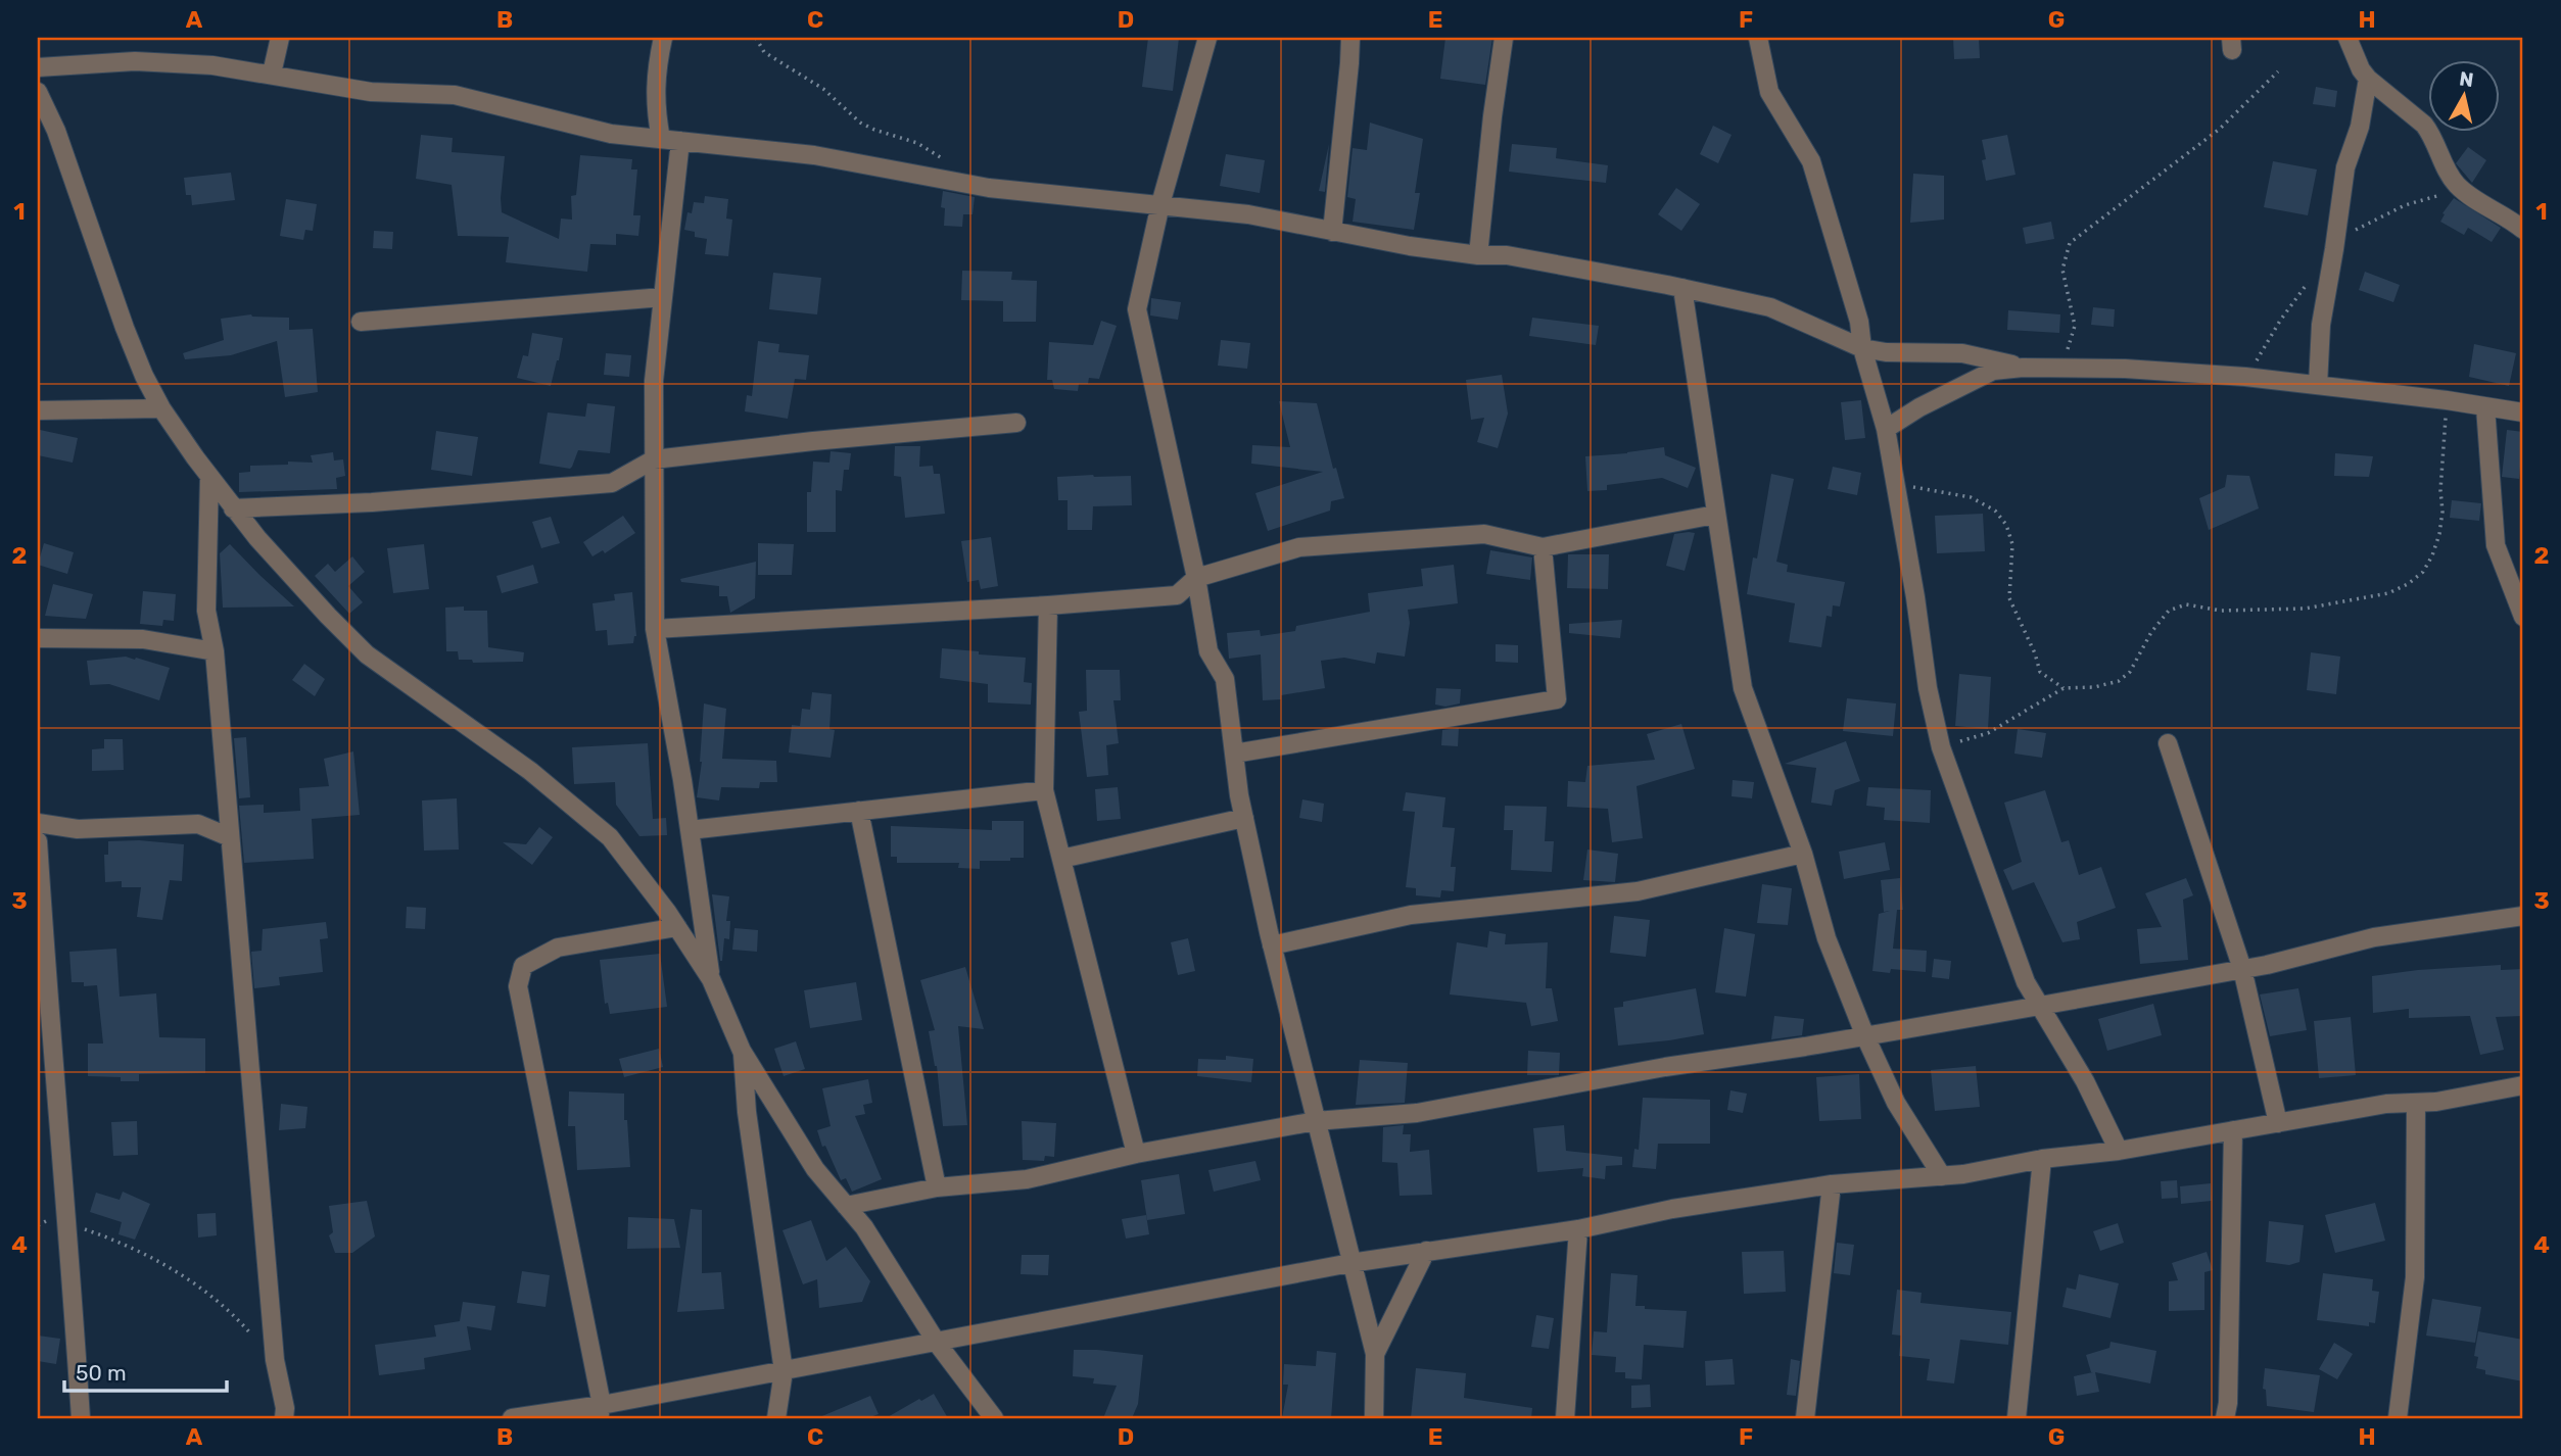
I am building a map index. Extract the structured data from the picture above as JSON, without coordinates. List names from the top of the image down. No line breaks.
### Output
{"scale_bar":"50 m","north":"top","grid":{"columns":["A","B","C","D","E","F","G","H"],"rows":["1","2","3","4"]}}
